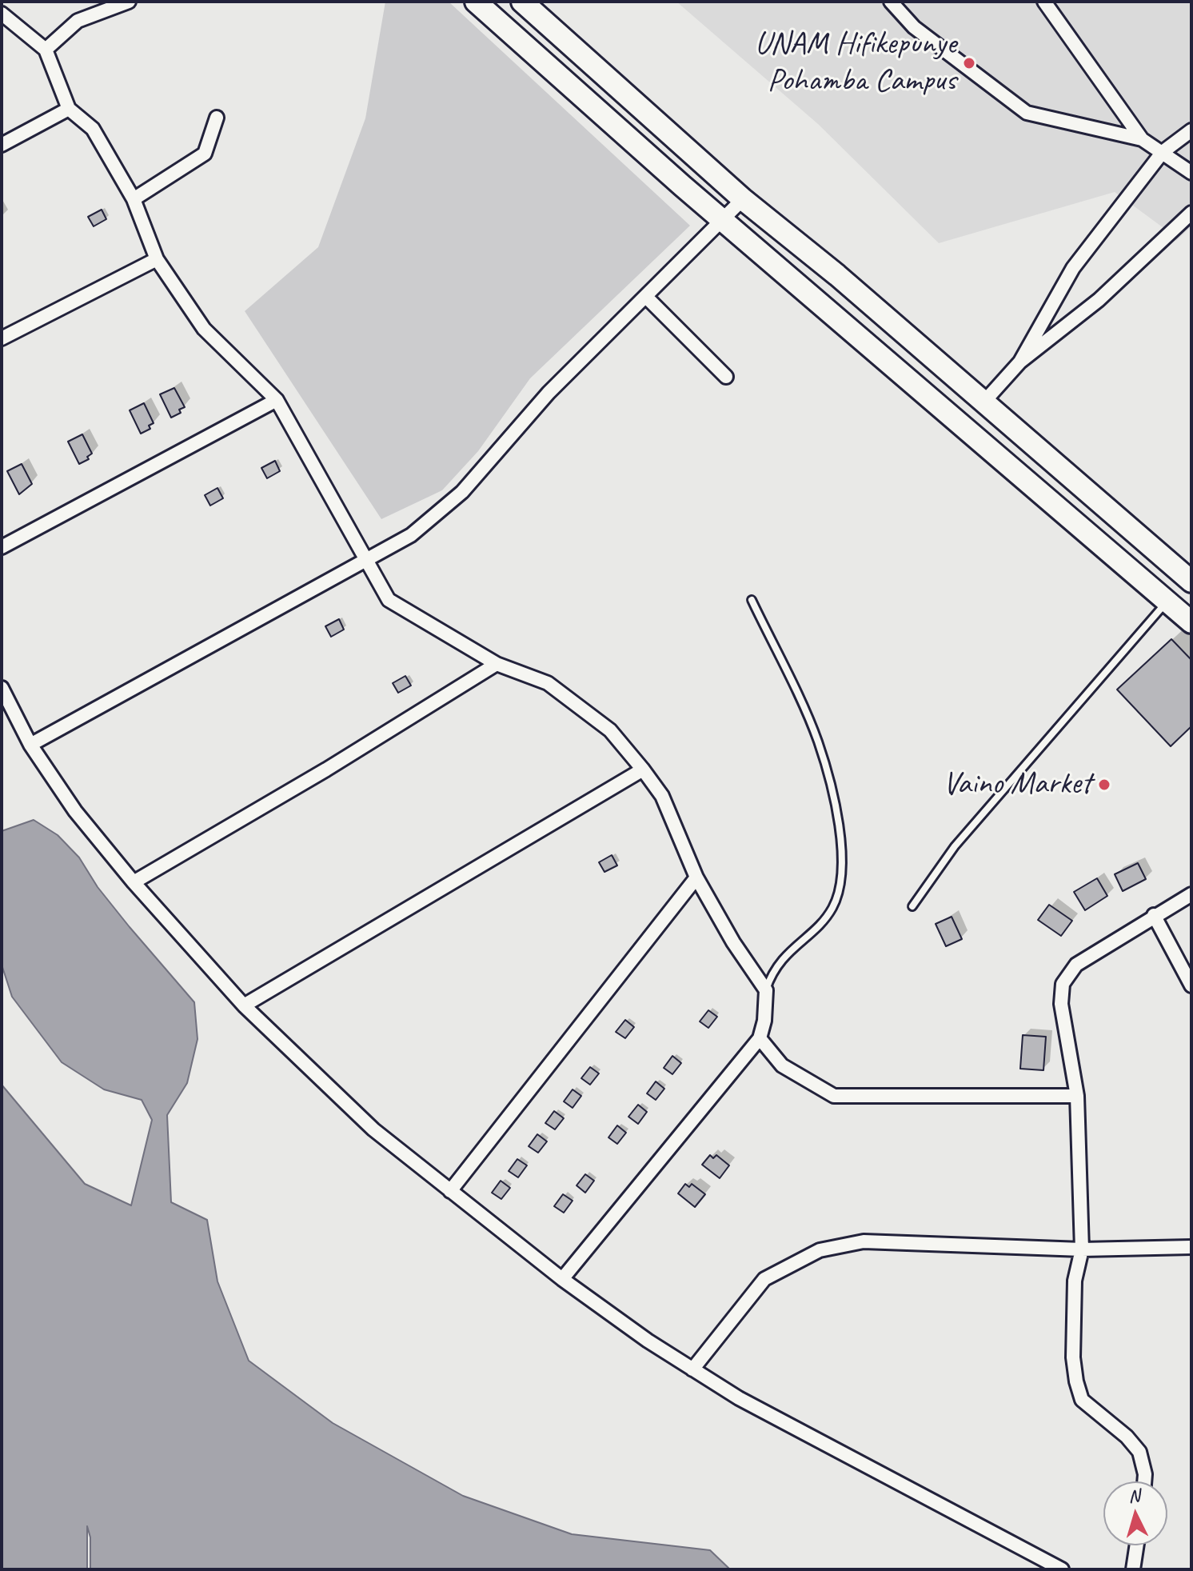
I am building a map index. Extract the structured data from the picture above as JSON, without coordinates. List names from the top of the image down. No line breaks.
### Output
{"places":["UNAM Hifikepunye Pohamba Campus","Vaino Market"],"north":"top"}
